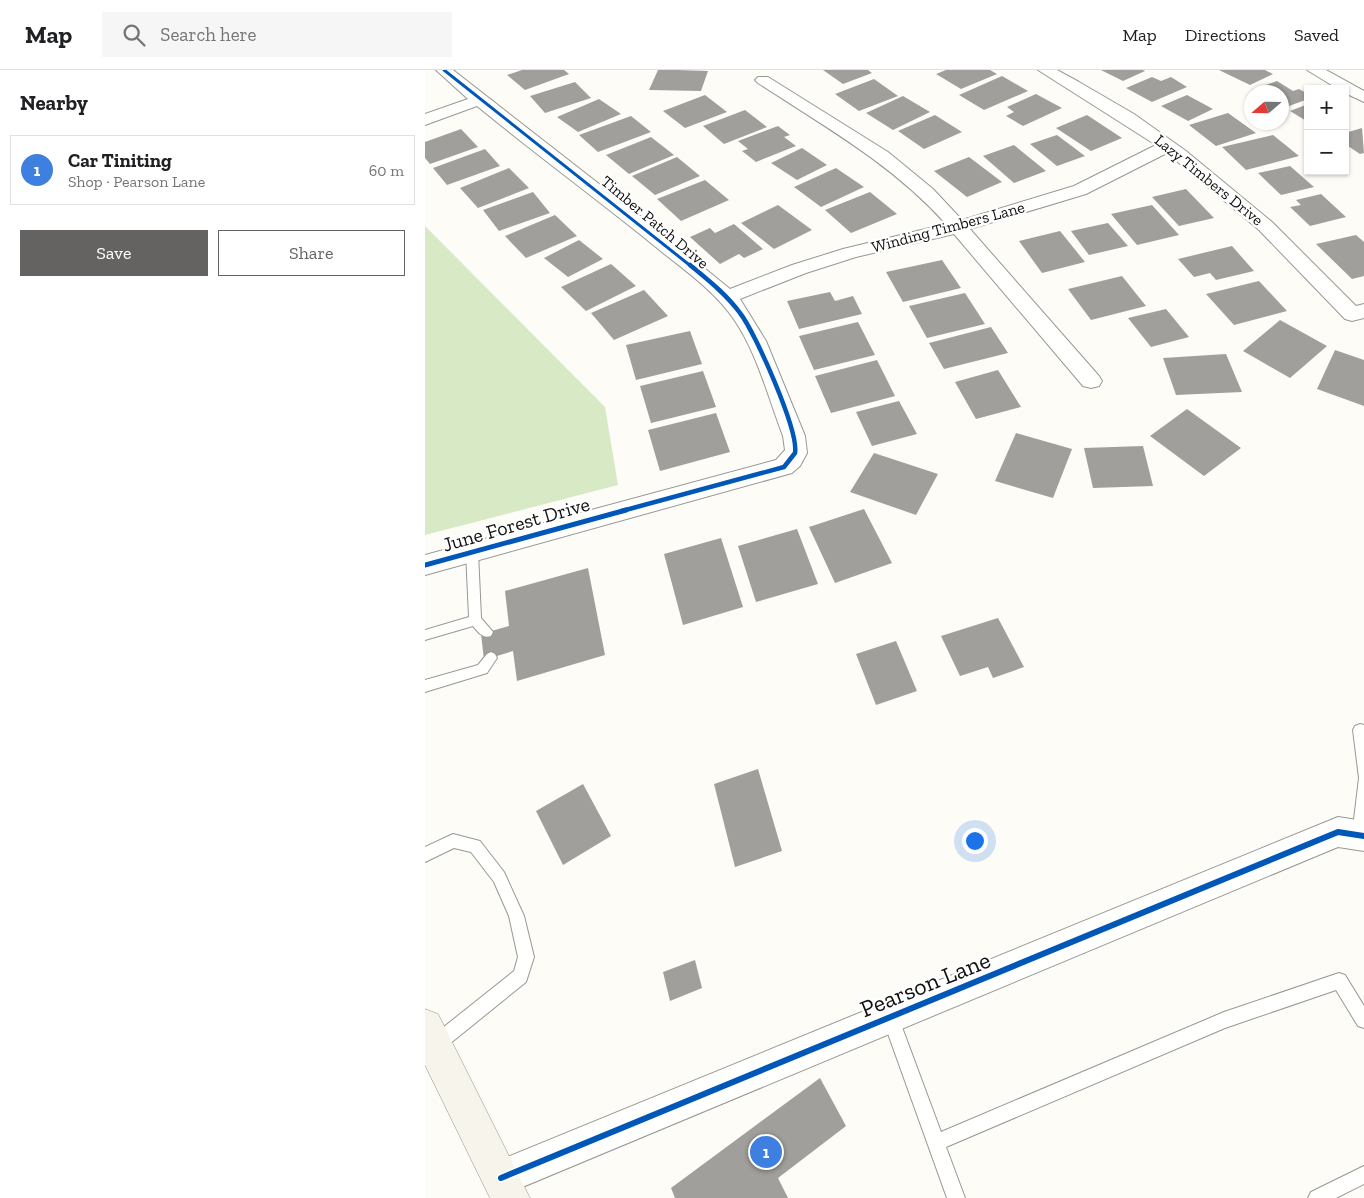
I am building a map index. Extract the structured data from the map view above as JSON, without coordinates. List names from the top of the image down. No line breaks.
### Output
{"streets":{"street":["Lazy Timbers Drive","Timber Patch Drive","Winding Timbers Lane","June Forest Drive","Pearson Lane"]},"crossings":[["Lazy Timbers Drive","Winding Timbers Lane"],["Timber Patch Drive","Winding Timbers Lane"],["Timber Patch Drive","June Forest Drive"]],"north":"left","page":{"header":"Map","search":"Search here","nav":["Map","Directions","Saved"],"heading":"Nearby","map_buttons":["+","−"],"list":[{"mark":"1","name":"Car Tiniting","note":"Shop · Pearson Lane","value":"60 m"}],"buttons":["Save","Share"],"pins":"1"}}
